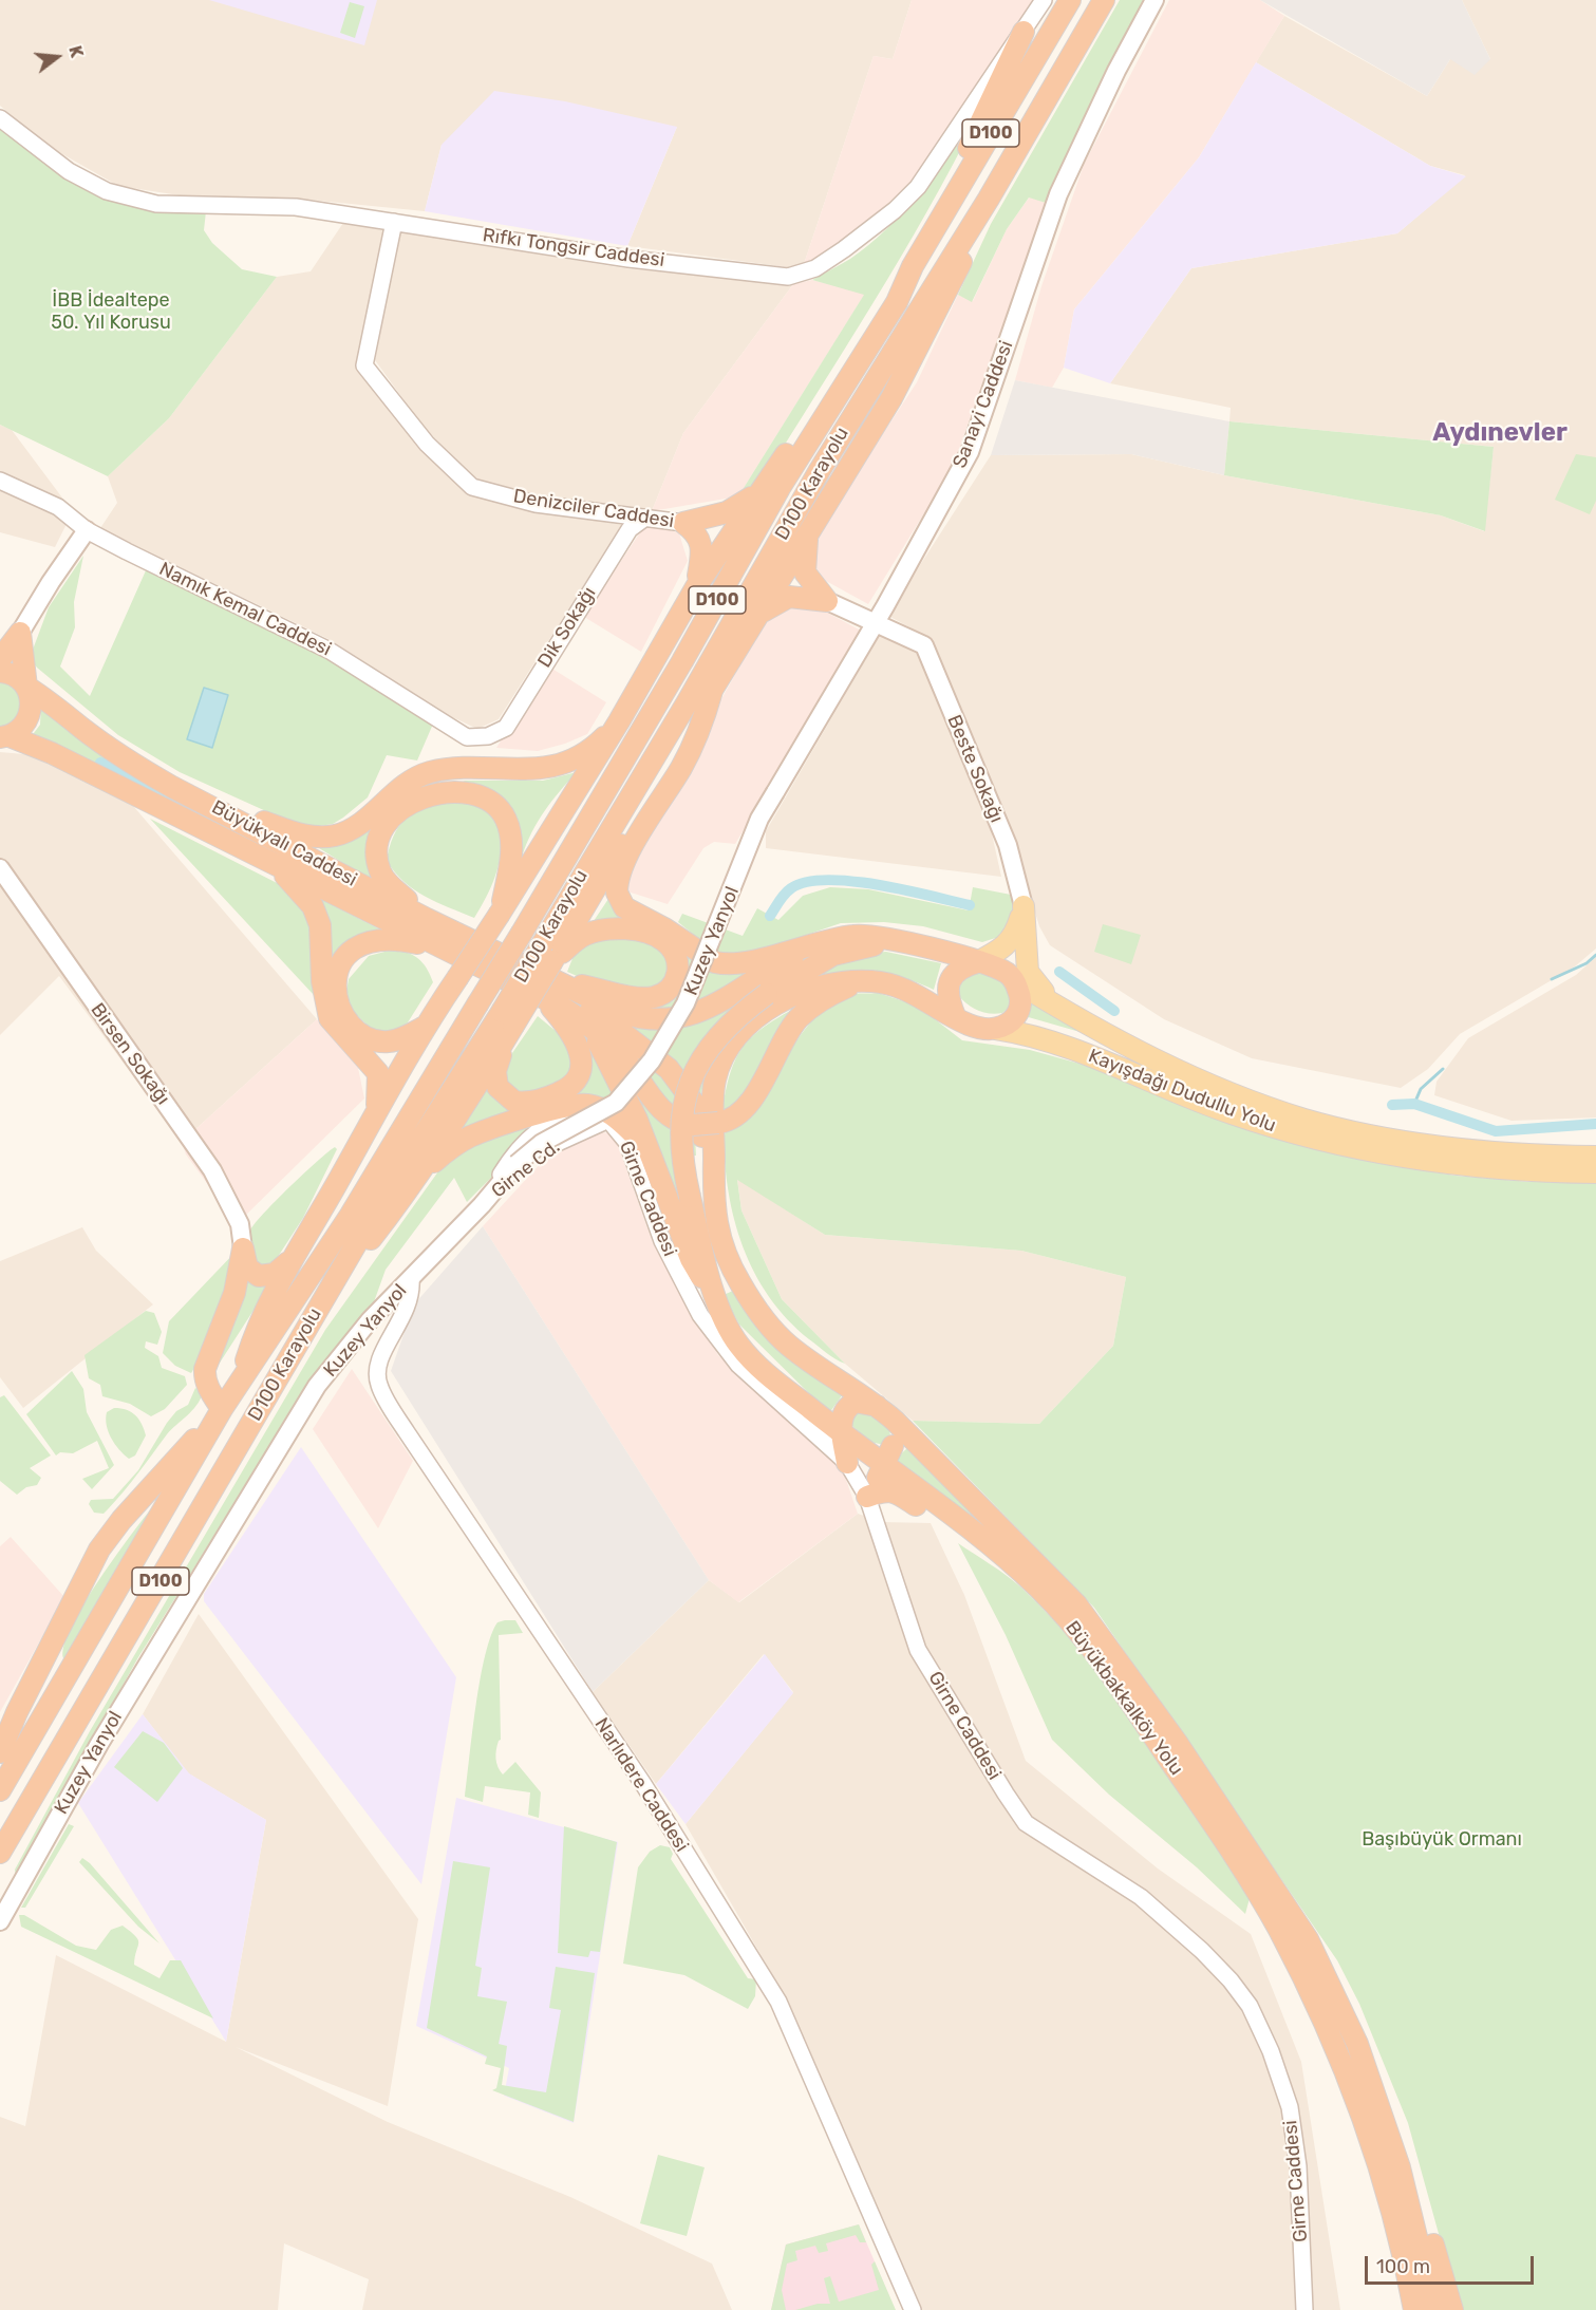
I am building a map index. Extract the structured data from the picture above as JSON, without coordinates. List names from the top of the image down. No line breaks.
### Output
{"streets":{"highway":["D100","D100 Karayolu","Büyükyalı Caddesi","Büyükbakkalköy Yolu"],"main road":["Sanayi Caddesi","Beste Sokağı","Kuzey Yanyol","Birsen Sokağı","Kayışdağı Dudullu Yolu"],"street":["Rıfkı Tongsir Caddesi","Denizciler Caddesi","Namık Kemal Caddesi","Dik Sokağı","Girne Caddesi","Narlıdere Caddesi"]},"crossings":[["Rıfkı Tongsir Caddesi","Denizciler Caddesi"],["Sanayi Caddesi","Beste Sokağı"],["Sanayi Caddesi","Kuzey Yanyol"],["Denizciler Caddesi","Dik Sokağı"],["Namık Kemal Caddesi","Dik Sokağı"],["Kuzey Yanyol","Girne Caddesi"],["Kuzey Yanyol","Narlıdere Caddesi"]],"districts":["Aydınevler"],"parks":["İBB İdealtepe 50. Yıl Korusu","Başıbüyük Ormanı"],"scale_bar":"100 m","north":"right"}
